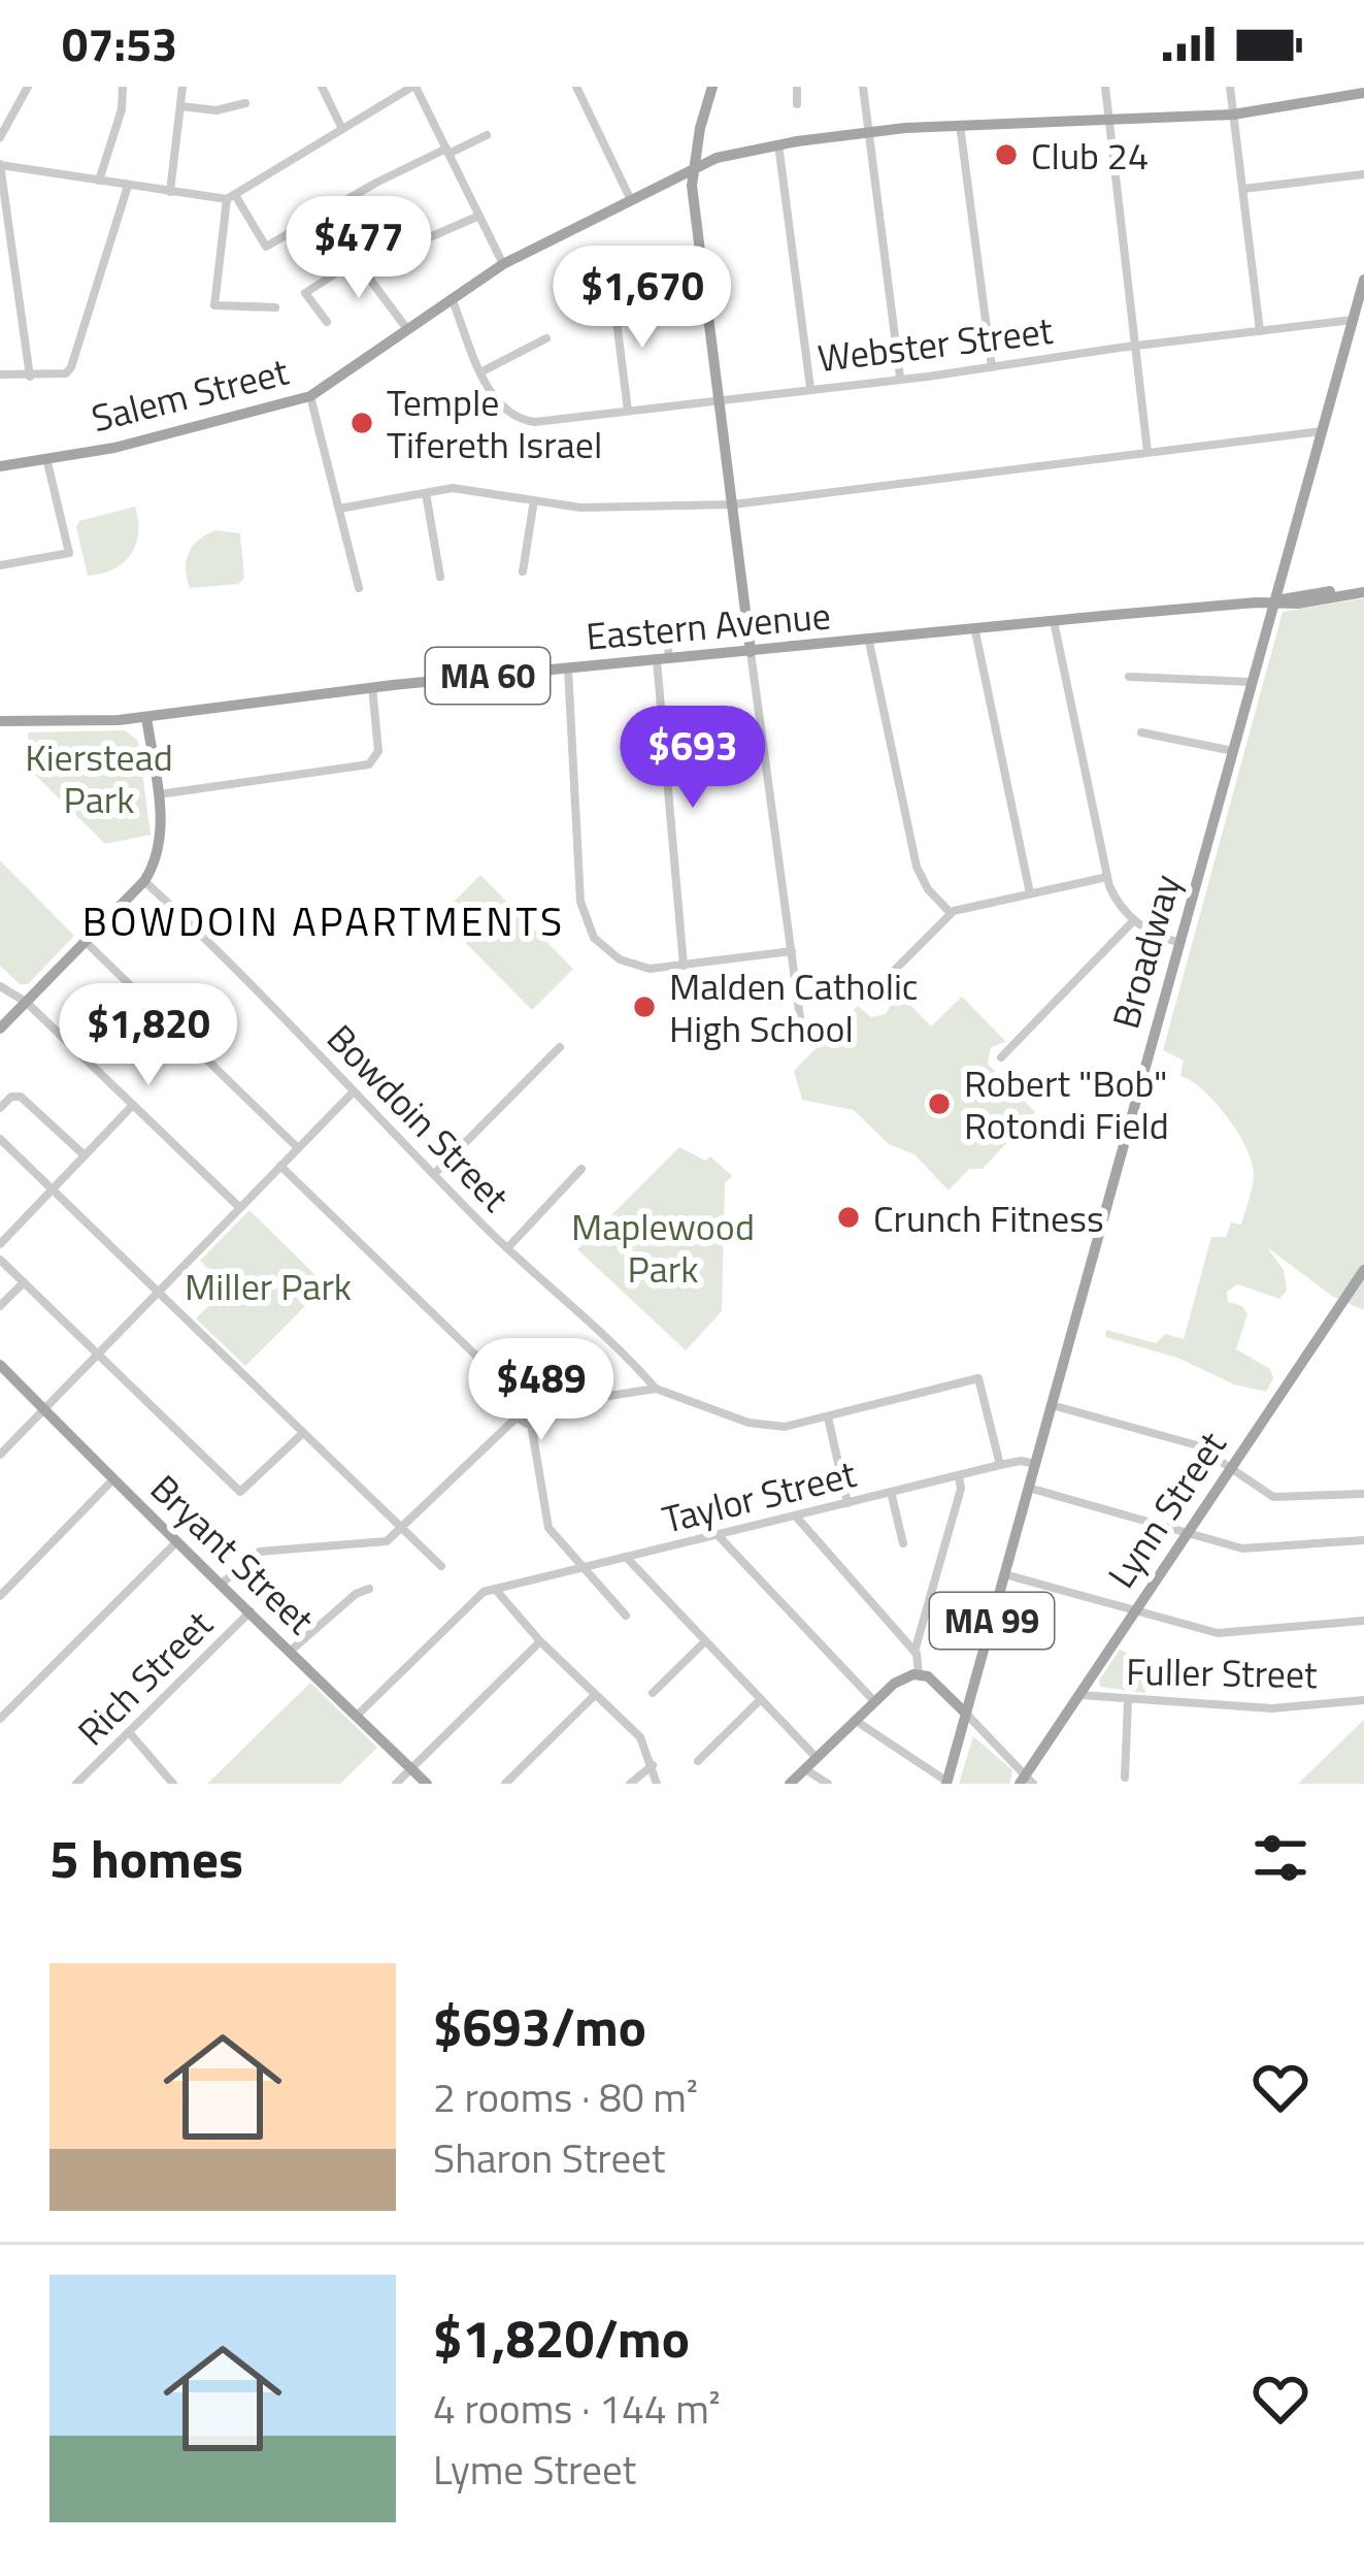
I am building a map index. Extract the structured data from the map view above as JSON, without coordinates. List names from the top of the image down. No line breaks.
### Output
{"streets":{"main road":["Salem Street","Eastern Avenue","MA 60","Broadway","Lynn Street","Bryant Street","MA 99"],"street":["Webster Street","Bowdoin Street","Taylor Street","Fuller Street","Rich Street"]},"crossings":[["Webster Street","Salem Street"],["Webster Street","Broadway"],["Eastern Avenue","Broadway"],["Broadway","Taylor Street"],["Lynn Street","Fuller Street"],["Bryant Street","Rich Street"]],"districts":["BOWDOIN APARTMENTS"],"parks":["Kierstead Park","Maplewood Park","Miller Park"],"places":["Club 24","Temple Tifereth Israel","Malden Catholic High School","Robert \"Bob\" Rotondi Field","Crunch Fitness"],"page":{"status":"07:53","price":["$477","$1,670","$693","$1,820","$489"],"heading":"5 homes","list":[{"name":"$693/mo","note":"2 rooms · 80 m² · Sharon Street"},{"name":"$1,820/mo","note":"4 rooms · 144 m² · Lyme Street"}]}}
